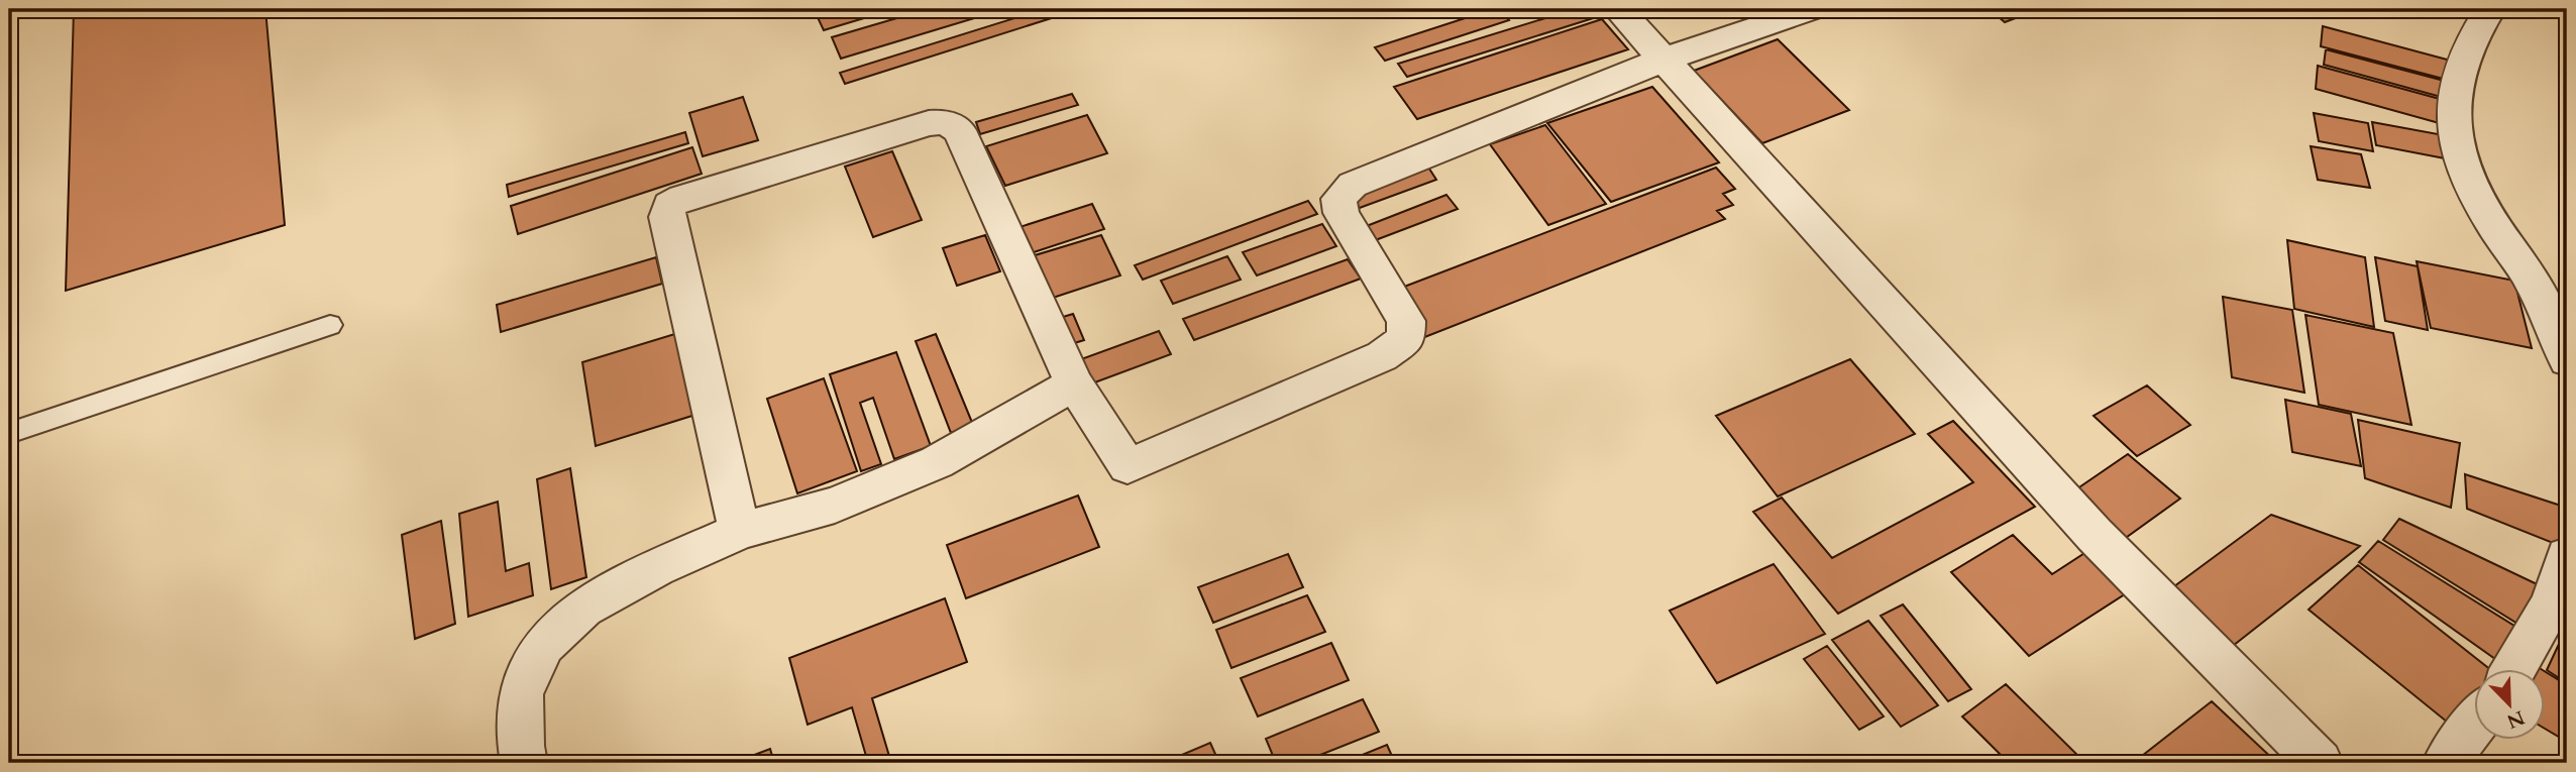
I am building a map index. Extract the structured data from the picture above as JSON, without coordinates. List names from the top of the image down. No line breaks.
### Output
{"north":"bottom right"}
